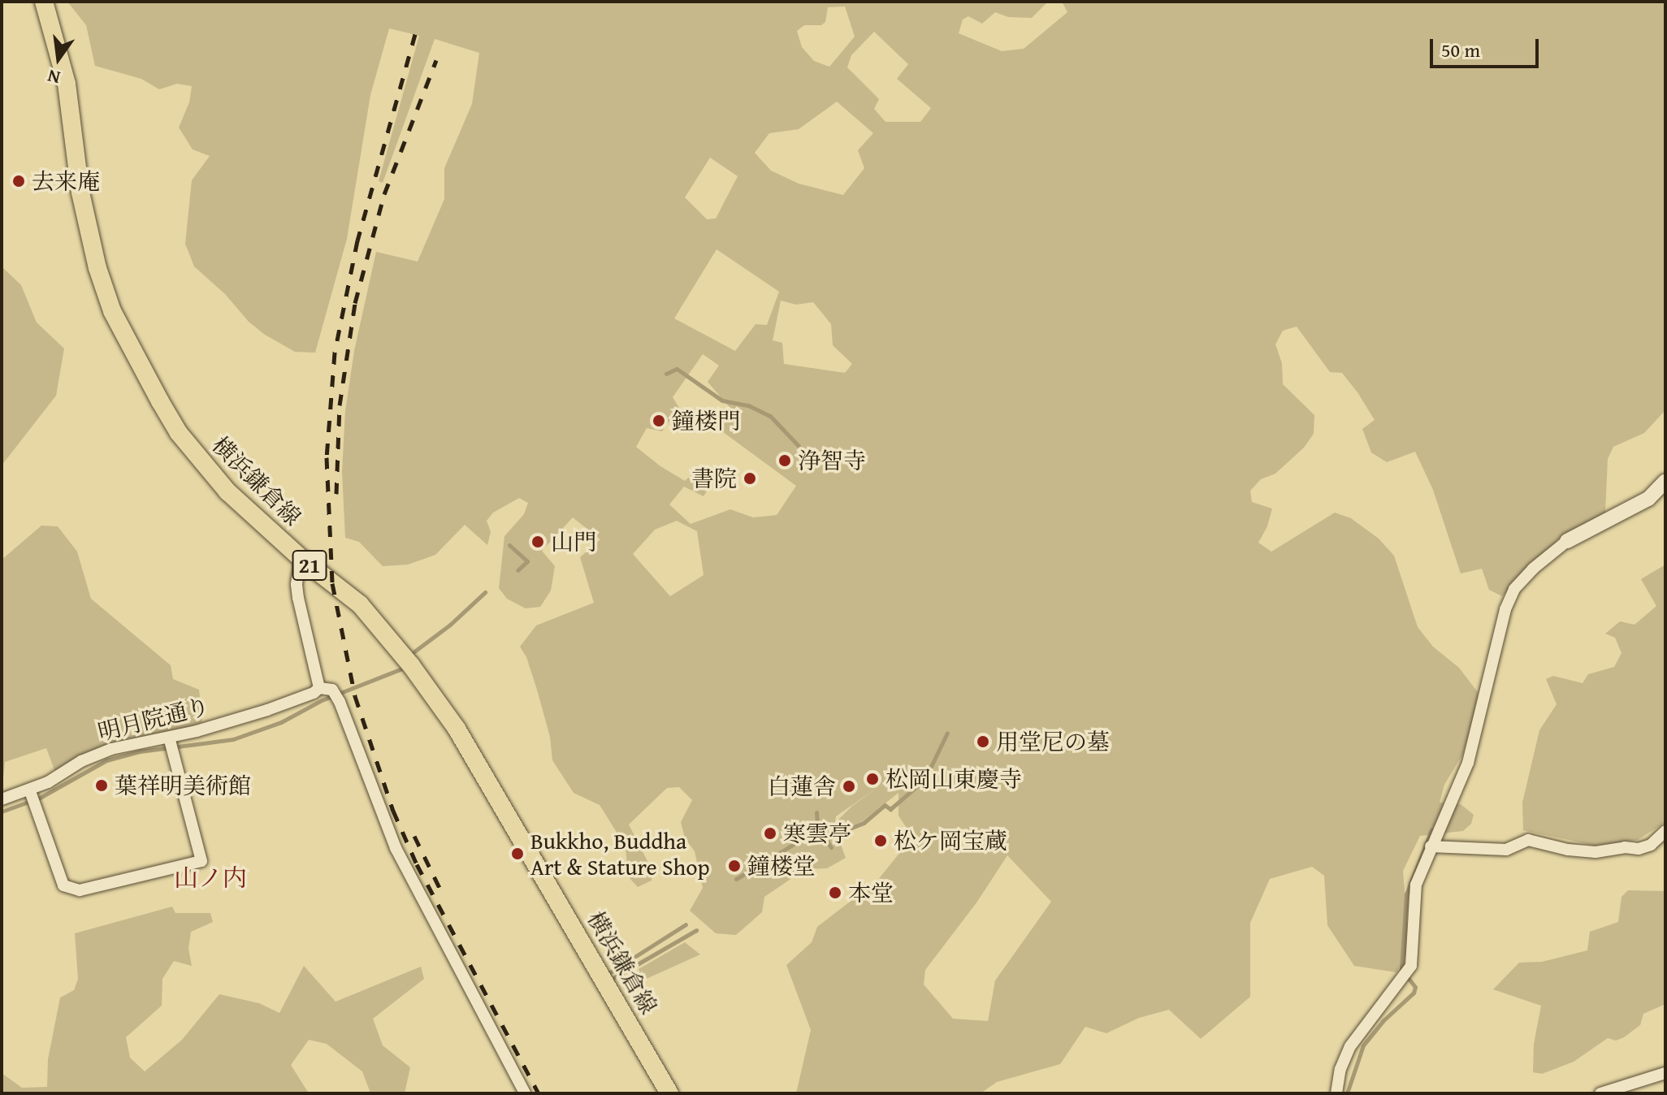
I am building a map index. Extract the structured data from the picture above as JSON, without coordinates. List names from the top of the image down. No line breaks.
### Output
{"streets":{"main road":["横浜鎌倉線","21"],"street":["明月院通り"]},"districts":["山ノ内"],"places":["去来庵","鐘楼門","浄智寺","書院","山門","用堂尼の墓","松岡山東慶寺","葉祥明美術館","白蓮舎","寒雲亭","松ケ岡宝蔵","Bukkho, Buddha Art & Stature Shop","鐘楼堂","本堂"],"scale_bar":"50 m","north":"bottom"}
